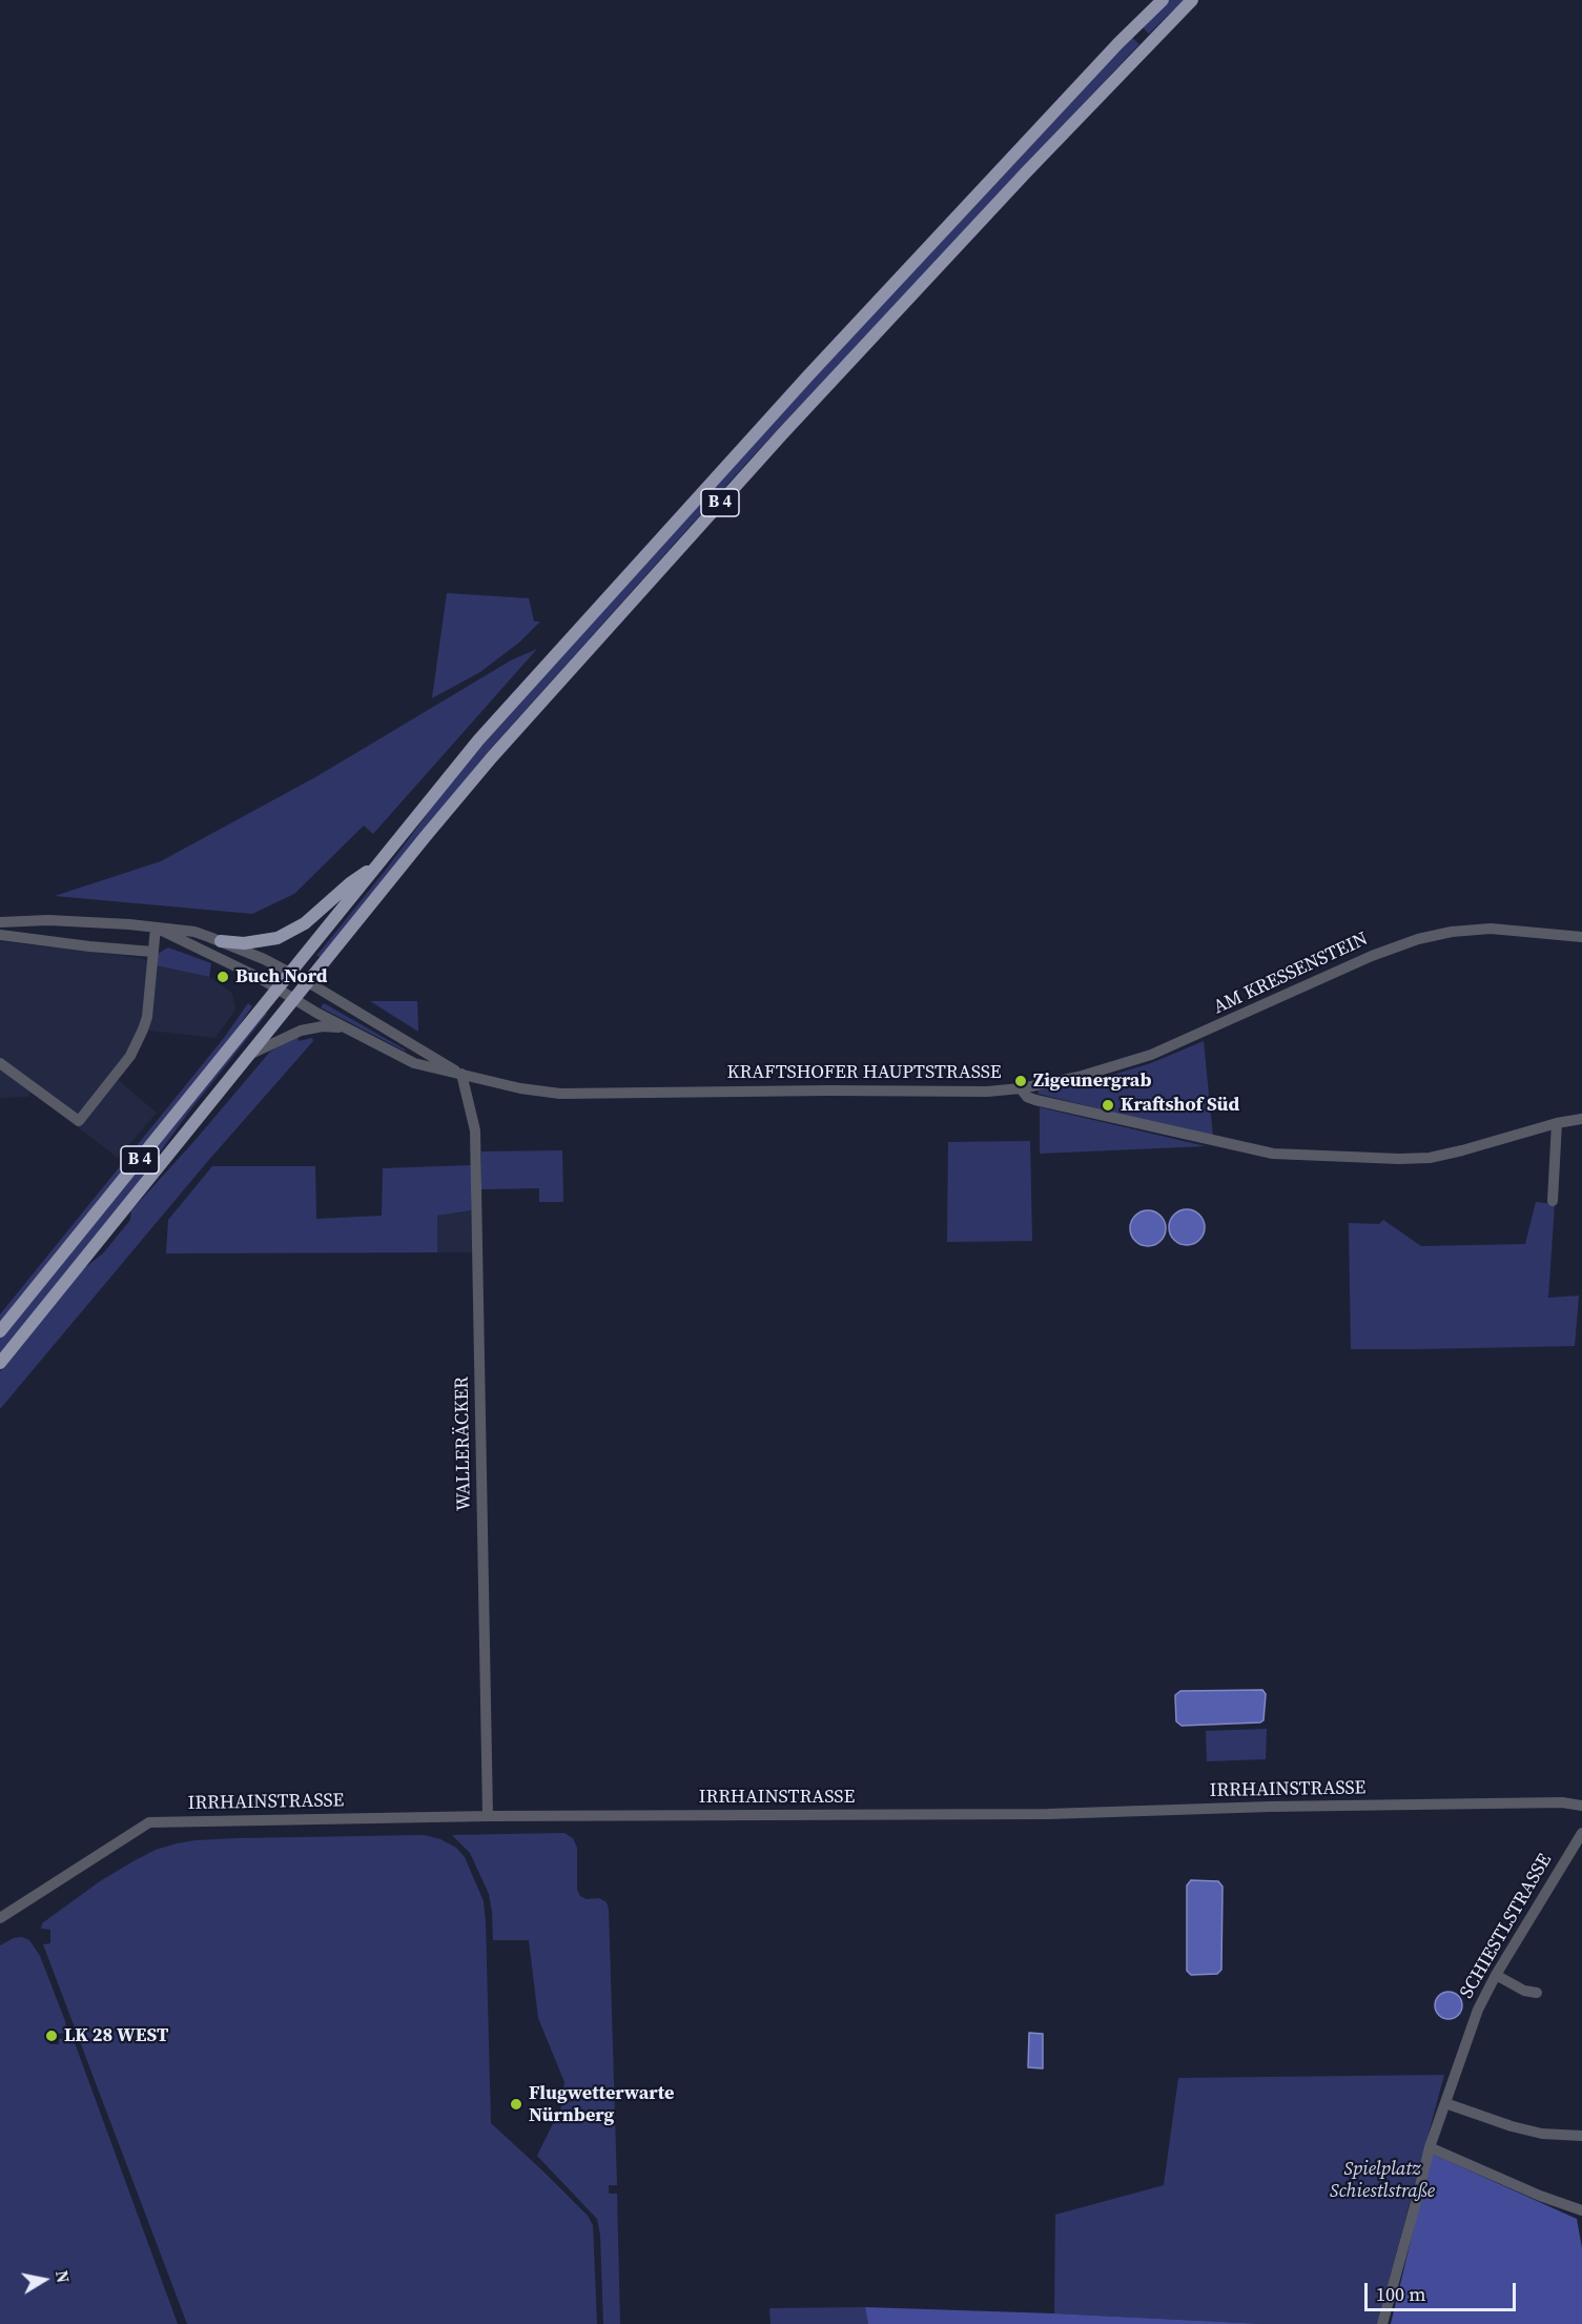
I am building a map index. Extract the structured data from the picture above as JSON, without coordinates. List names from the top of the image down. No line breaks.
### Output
{"streets":{"main road":["B 4"],"street":["AM KRESSENSTEIN","KRAFTSHOFER HAUPTSTRASSE","WALLERÄCKER","IRRHAINSTRASSE","SCHIESTLSTRASSE"]},"crossings":[["B 4","KRAFTSHOFER HAUPTSTRASSE"],["AM KRESSENSTEIN","KRAFTSHOFER HAUPTSTRASSE"],["KRAFTSHOFER HAUPTSTRASSE","WALLERÄCKER"],["WALLERÄCKER","IRRHAINSTRASSE"]],"parks":["Spielplatz Schiestlstraße"],"places":["Buch Nord","Zigeunergrab","Kraftshof Süd","LK 28 WEST","Flugwetterwarte Nürnberg"],"scale_bar":"100 m","north":"right"}
